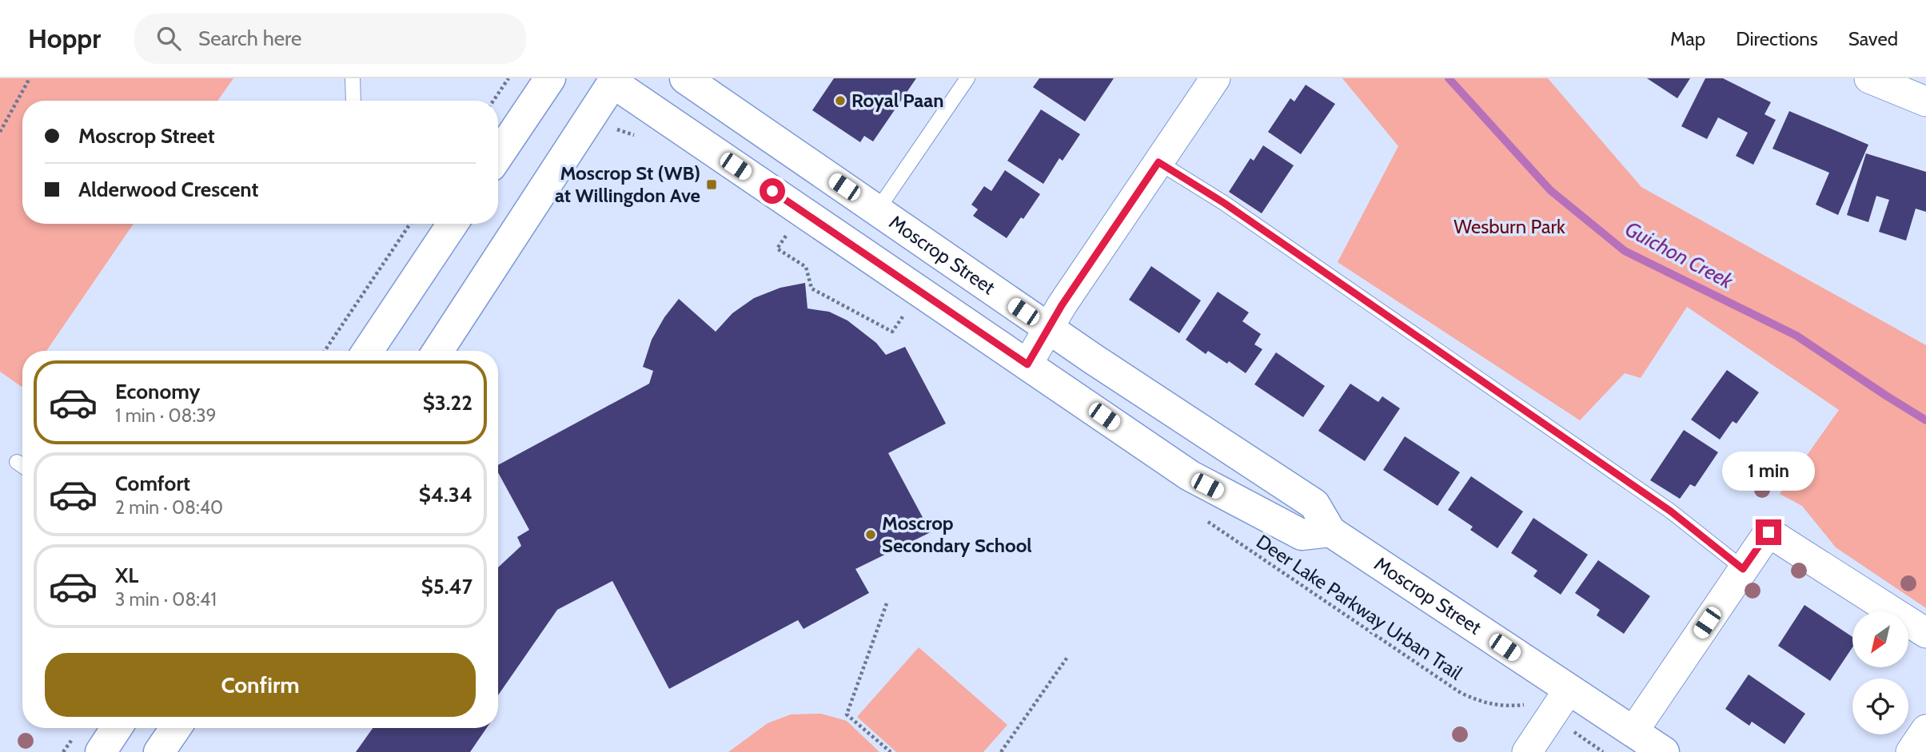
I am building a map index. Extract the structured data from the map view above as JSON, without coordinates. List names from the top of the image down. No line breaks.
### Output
{"streets":{"street":["Moscrop Street"],"path":["Deer Lake Parkway Urban Trail"]},"water":["Guichon Creek"],"parks":["Wesburn Park"],"places":{"other":["Royal Paan","Moscrop Secondary School"],"transit":["Moscrop St (WB) at Willingdon Ave"]},"north":"bottom left","page":{"header":"Hoppr","search":"Search here","nav":["Map","Directions","Saved"],"banner":["Moscrop Street","Alderwood Crescent"],"list":[{"name":"Economy","note":"1 min · 08:39","value":"$3.22"},{"name":"Comfort","note":"2 min · 08:40","value":"$4.34"},{"name":"XL","note":"3 min · 08:41","value":"$5.47"}],"bubble":"1 min","buttons":"Confirm"}}
